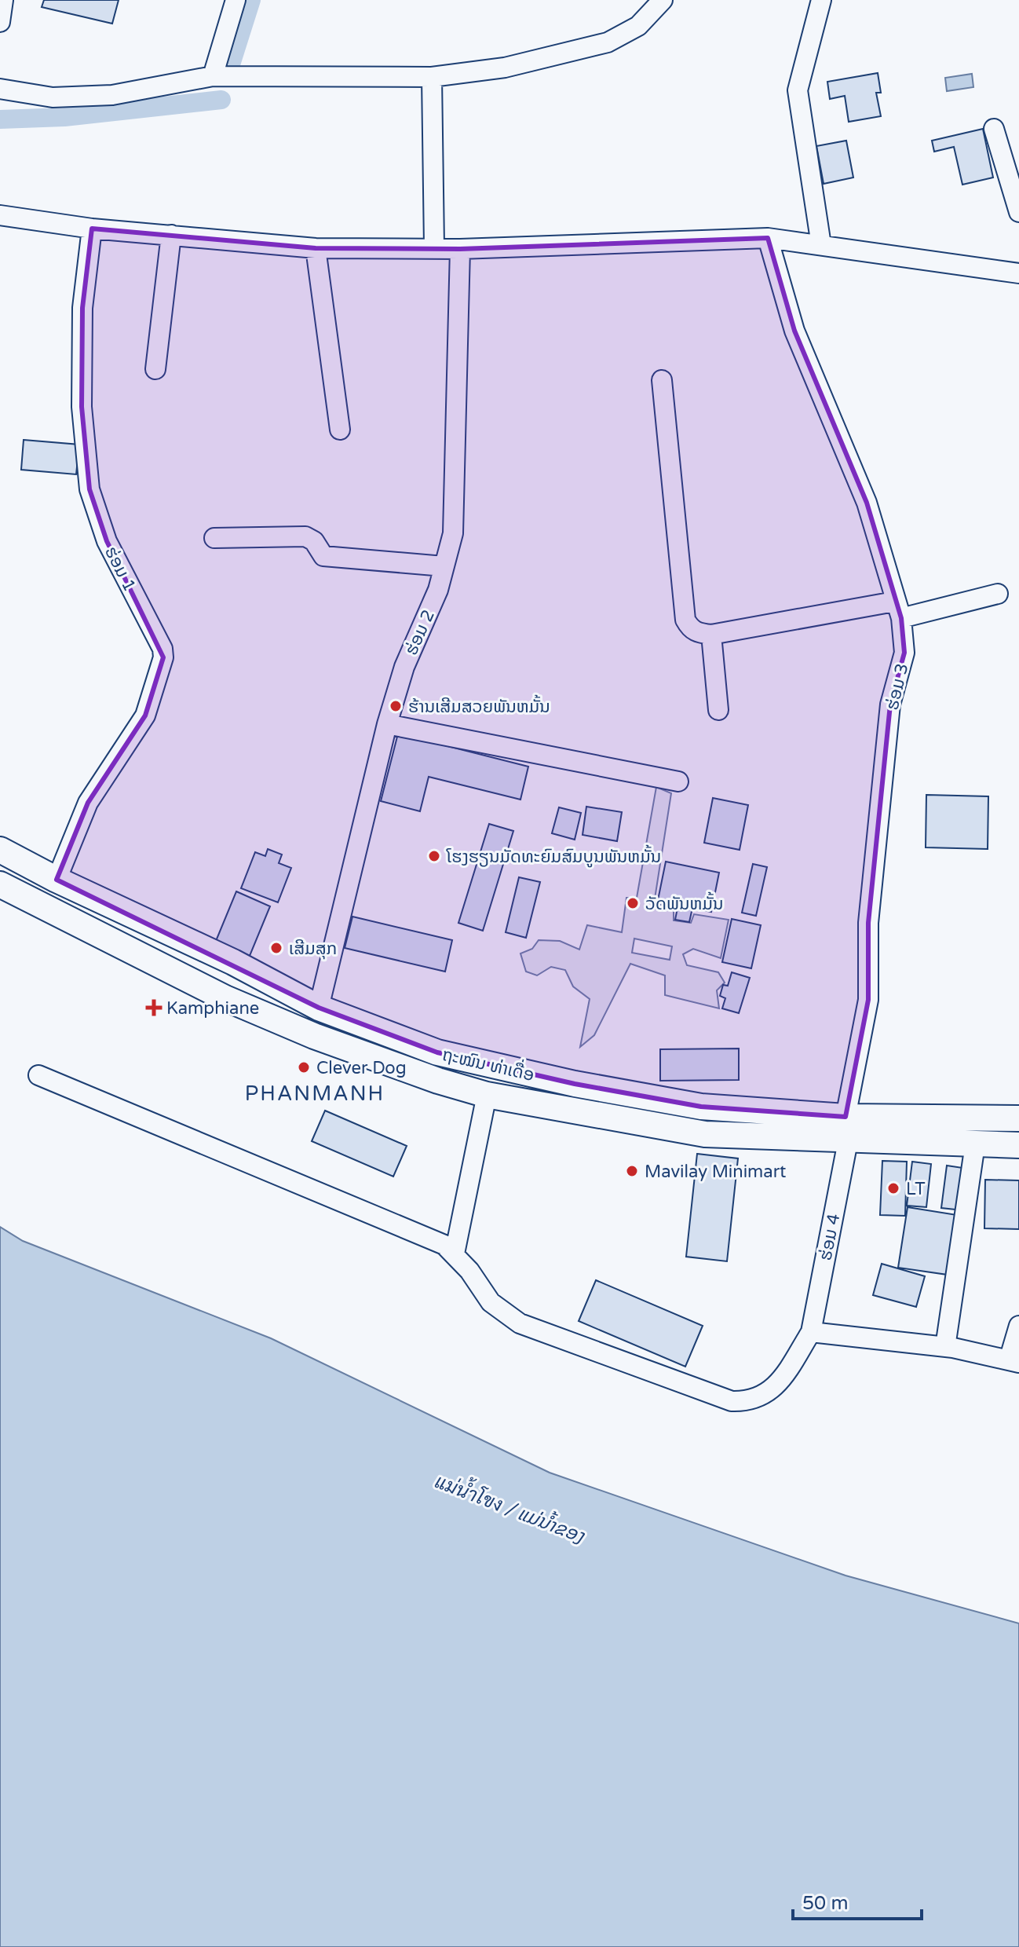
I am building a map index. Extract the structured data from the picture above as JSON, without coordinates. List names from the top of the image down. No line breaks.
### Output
{"streets":{"main road":["ຖະໝົນ ທ່າເດື່ອ"],"street":["ຮ່ອມ 1","ຮ່ອມ 2","ຮ່ອມ 3","ຮ່ອມ 4"]},"crossings":[["ຮ່ອມ 1","ຖະໝົນ ທ່າເດື່ອ"],["ຮ່ອມ 2","ຖະໝົນ ທ່າເດື່ອ"],["ຮ່ອມ 3","ຖະໝົນ ທ່າເດື່ອ"],["ຮ່ອມ 3","ຮ່ອມ 4"],["ຖະໝົນ ທ່າເດື່ອ","ຮ່ອມ 4"]],"districts":["PHANMANH"],"water":["แม่น้ำโขง / ແມ່ນ້ຳຂອງ"],"places":{"other":["ຮ້ານເສີມສວຍພັນຫມັ້ນ","ໂຮງຮຽນມັດທະຍົມສົມບູນພັນຫມັ້ນ","ວັດພັນຫມັ້ນ","ເສີມສຸກ","Clever Dog","Mavilay Minimart","LT"],"health":["Kamphiane"]},"scale_bar":"50 m"}
